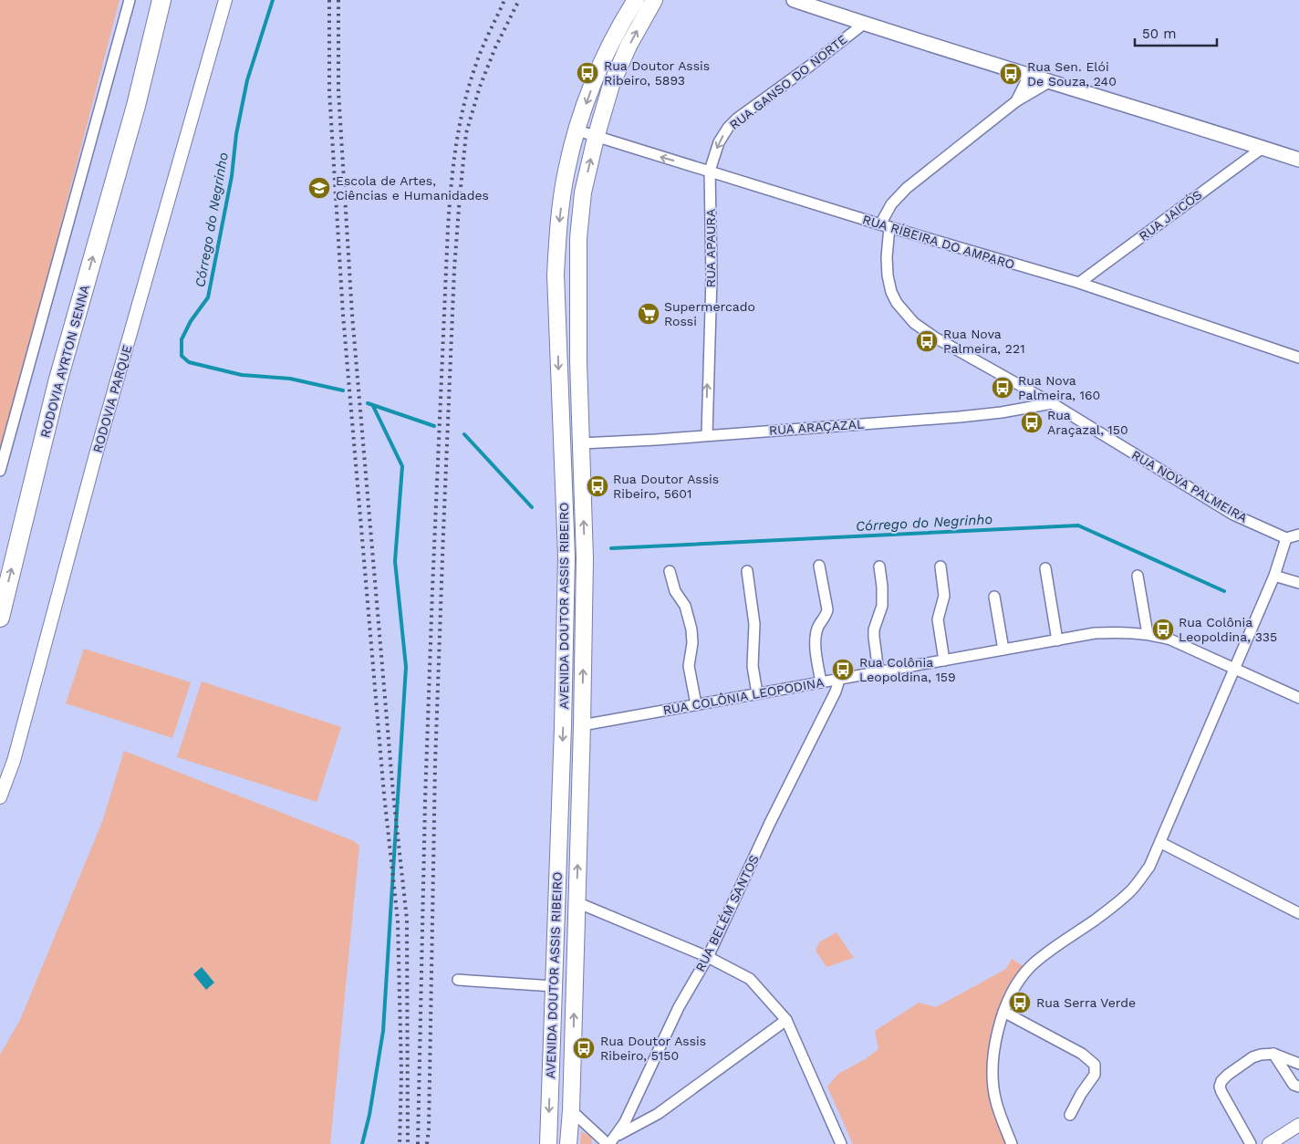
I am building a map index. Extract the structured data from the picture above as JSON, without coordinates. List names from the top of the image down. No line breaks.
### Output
{"streets":{"highway":["RODOVIA AYRTON SENNA"],"main road":["AVENIDA DOUTOR ASSIS RIBEIRO"],"street":["RUA GANSO DO NORTE","RUA JAICÓS","RUA RÍBEIRA DO AMPARO","RUA APAURA","RODOVIA PARQUE","RUA ARAÇAZAL","RUA NOVA PALMEIRA","RUA COLÔNIA LEOPODINA","RUA BELÉM SANTOS"]},"crossings":[["RUA GANSO DO NORTE","RUA RÍBEIRA DO AMPARO"],["RUA GANSO DO NORTE","RUA APAURA"],["RUA JAICÓS","RUA RÍBEIRA DO AMPARO"],["RUA RÍBEIRA DO AMPARO","RUA APAURA"],["RUA RÍBEIRA DO AMPARO","RUA NOVA PALMEIRA"],["RUA RÍBEIRA DO AMPARO","AVENIDA DOUTOR ASSIS RIBEIRO"],["RUA APAURA","RUA ARAÇAZAL"],["RUA ARAÇAZAL","RUA NOVA PALMEIRA"],["RUA ARAÇAZAL","AVENIDA DOUTOR ASSIS RIBEIRO"],["AVENIDA DOUTOR ASSIS RIBEIRO","RUA COLÔNIA LEOPODINA"],["RUA COLÔNIA LEOPODINA","RUA BELÉM SANTOS"]],"one_way":["RUA GANSO DO NORTE","RUA APAURA","RODOVIA AYRTON SENNA"],"water":["Córrego do Negrinho"],"places":{"bus stop":["Rua Doutor Assis Ribeiro, 5893","Rua Sen. Elói De Souza, 240","Rua Nova Palmeira, 221","Rua Nova Palmeira, 160","Rua Araçazal, 150","Rua Doutor Assis Ribeiro, 5601","Rua Colônia Leopoldina, 335","Rua Colônia Leopoldina, 159","Rua Serra Verde","Rua Doutor Assis Ribeiro, 5150"],"school or university":["Escola de Artes, Ciências e Humanidades"],"supermarket":["Supermercado Rossi"]},"scale_bar":"50 m"}
